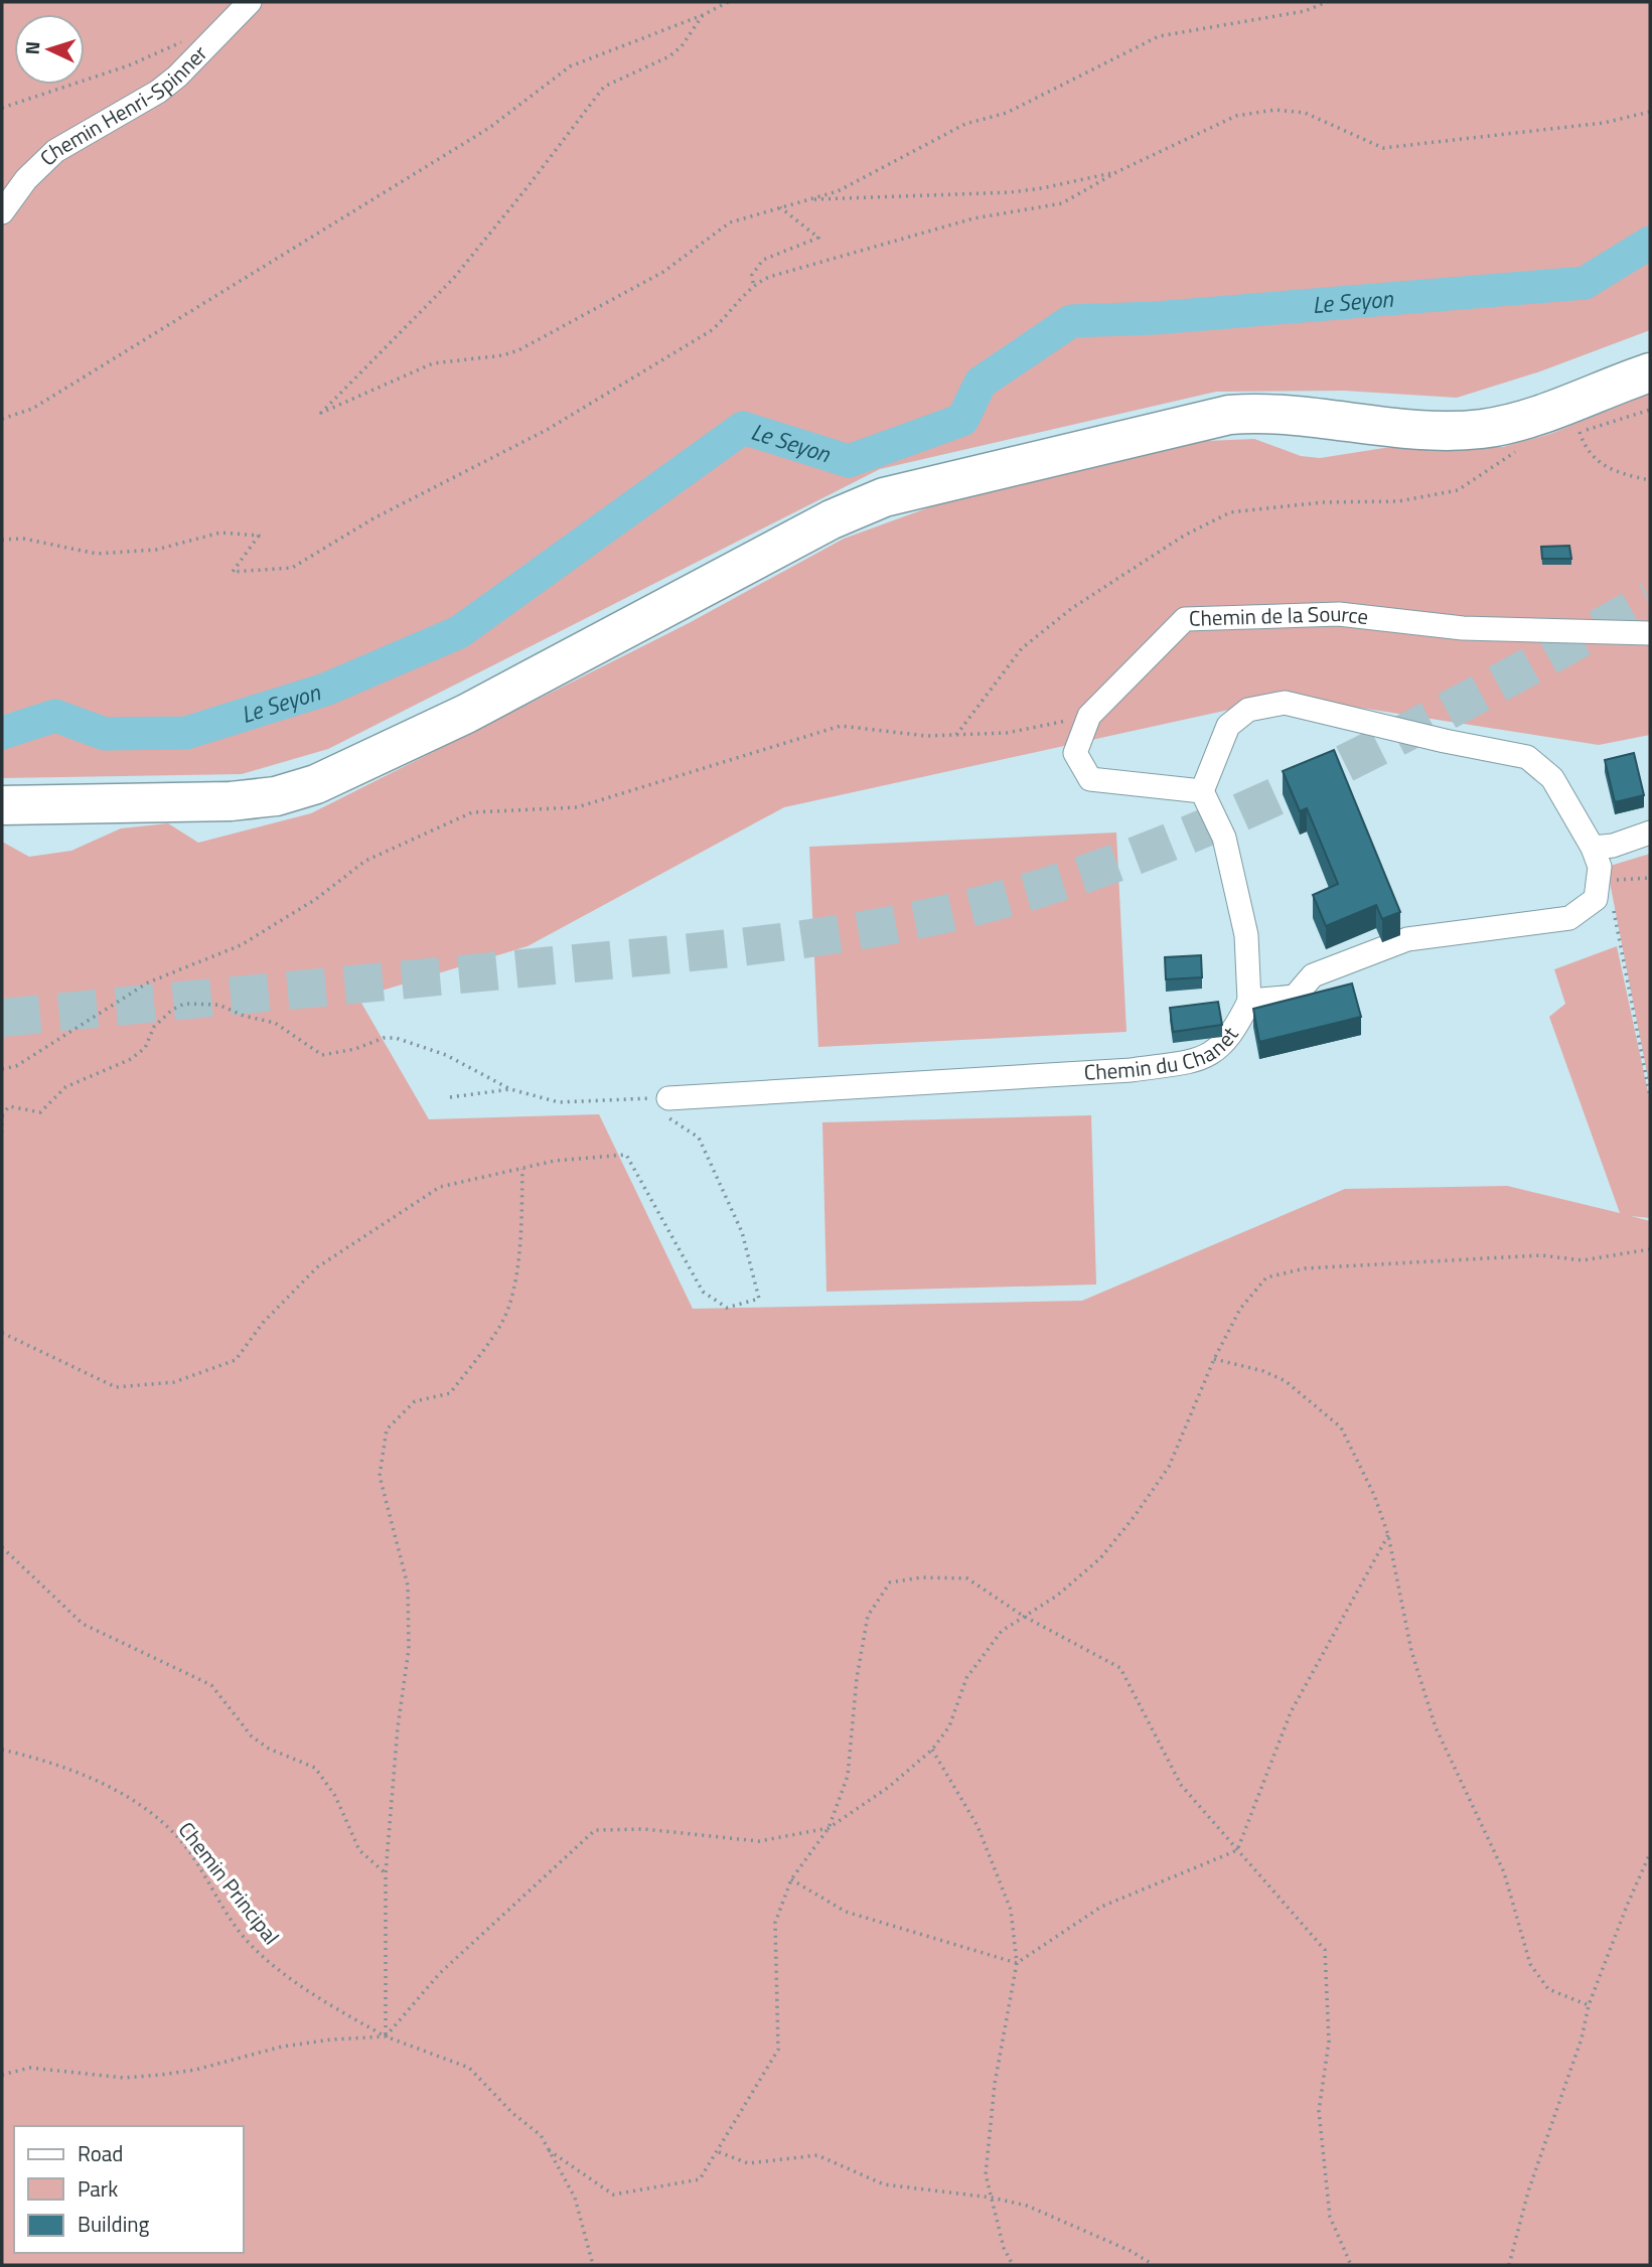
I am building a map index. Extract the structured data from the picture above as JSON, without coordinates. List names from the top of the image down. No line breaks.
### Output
{"streets":{"street":["Chemin Henri-Spinner","Chemin de la Source","Chemin du Chanet"],"path":["Chemin Principal"]},"water":["Le Seyon"],"legend":["Road","Park","Building"],"north":"left"}
